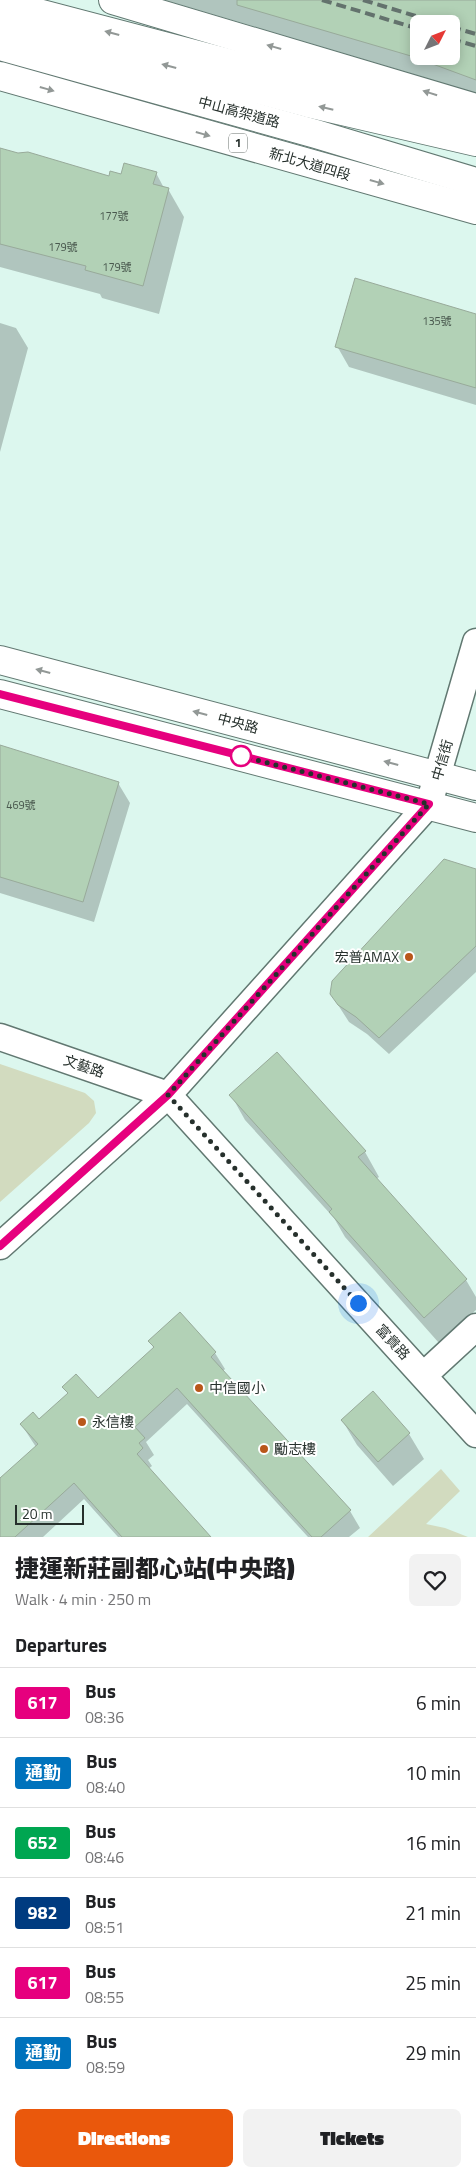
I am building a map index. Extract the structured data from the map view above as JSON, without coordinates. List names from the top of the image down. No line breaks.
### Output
{"streets":{"main road":["中山高架道路","1","新北大道四段","中央路"],"street":["中信街","文藝路","富貴路"]},"crossings":[["中央路","中信街"],["中信街","文藝路"],["中信街","富貴路"],["文藝路","富貴路"]],"places":["宏普AMAX","中信國小","永信樓","勵志樓"],"lines":["bus line 617"],"house_numbers":["177號","179號","179號","135號","469號"],"scale_bar":"20 m","north":"top right","page":{"scale":"20 m","heading":[["捷運新莊副都心站(中央路)","Walk · 4 min · 250 m"],"Departures"],"list":[{"mark":"617","name":"Bus","note":"08:36","value":"6 min"},{"mark":"通勤","name":"Bus","note":"08:40","value":"10 min"},{"mark":"652","name":"Bus","note":"08:46","value":"16 min"},{"mark":"982","name":"Bus","note":"08:51","value":"21 min"},{"mark":"617","name":"Bus","note":"08:55","value":"25 min"},{"mark":"通勤","name":"Bus","note":"08:59","value":"29 min"}],"buttons":["Directions","Tickets"]}}
